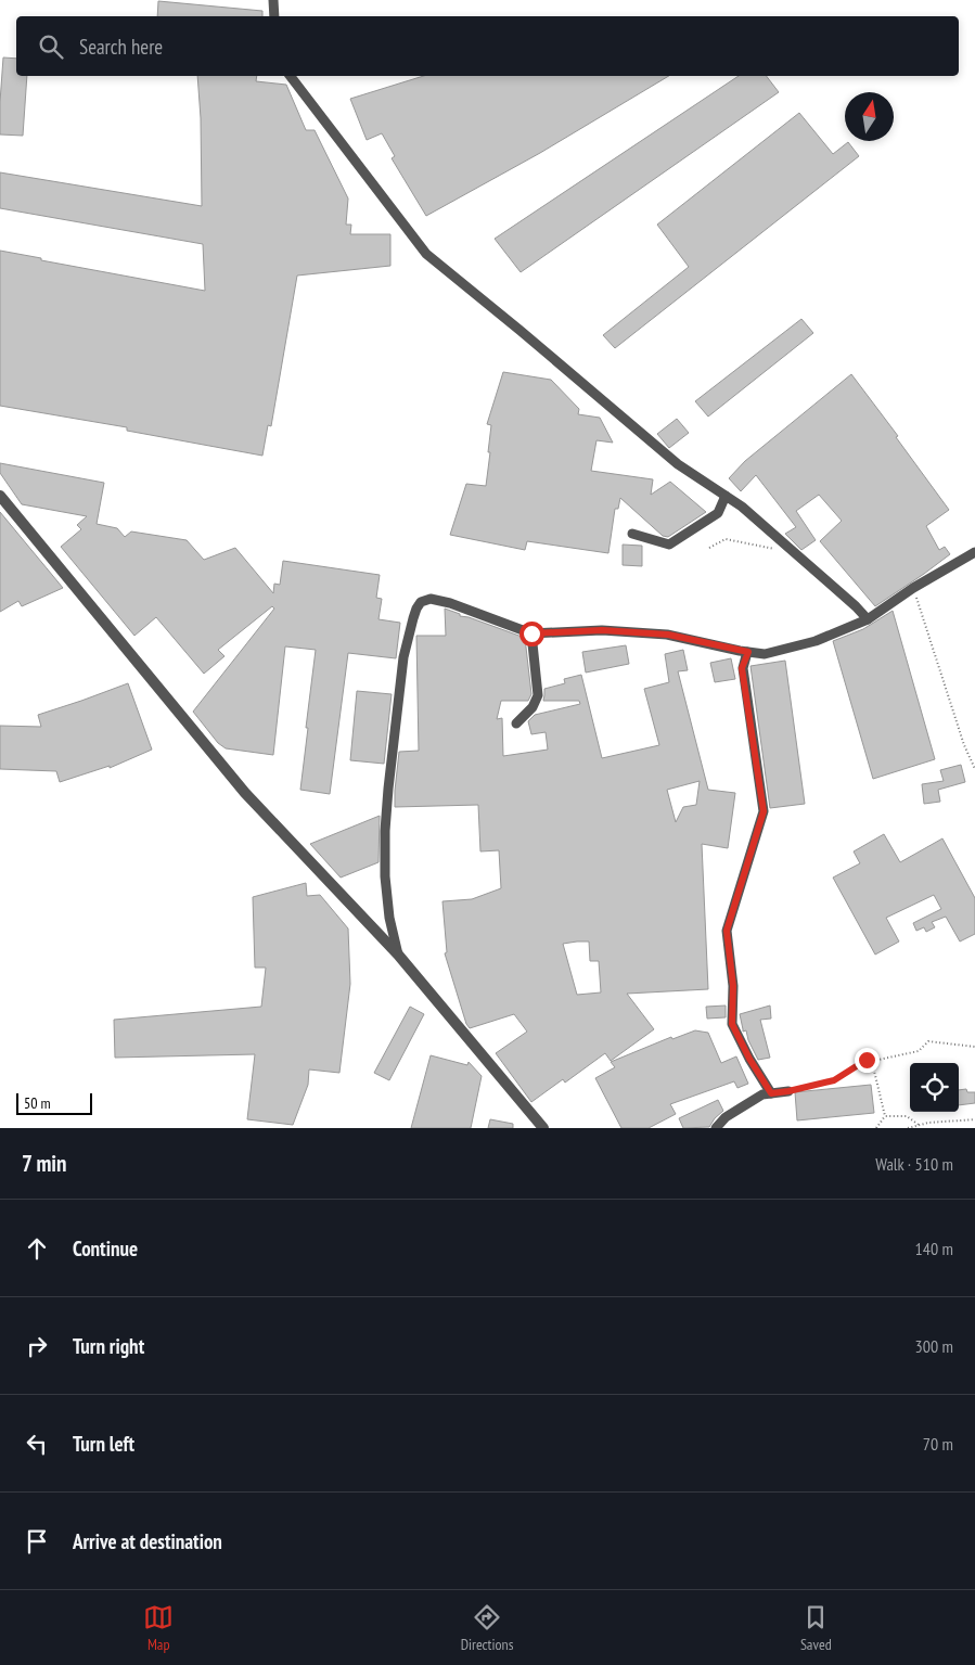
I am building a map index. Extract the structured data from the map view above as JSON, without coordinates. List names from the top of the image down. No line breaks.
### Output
{"scale_bar":"50 m","north":"top","page":{"search":"Search here","scale":"50 m","heading":["7 min","Walk · 510 m"],"list":[["Continue","140 m"],["Turn right","300 m"],["Turn left","70 m"],"Arrive at destination"],"nav":["Map","Directions","Saved"]}}
